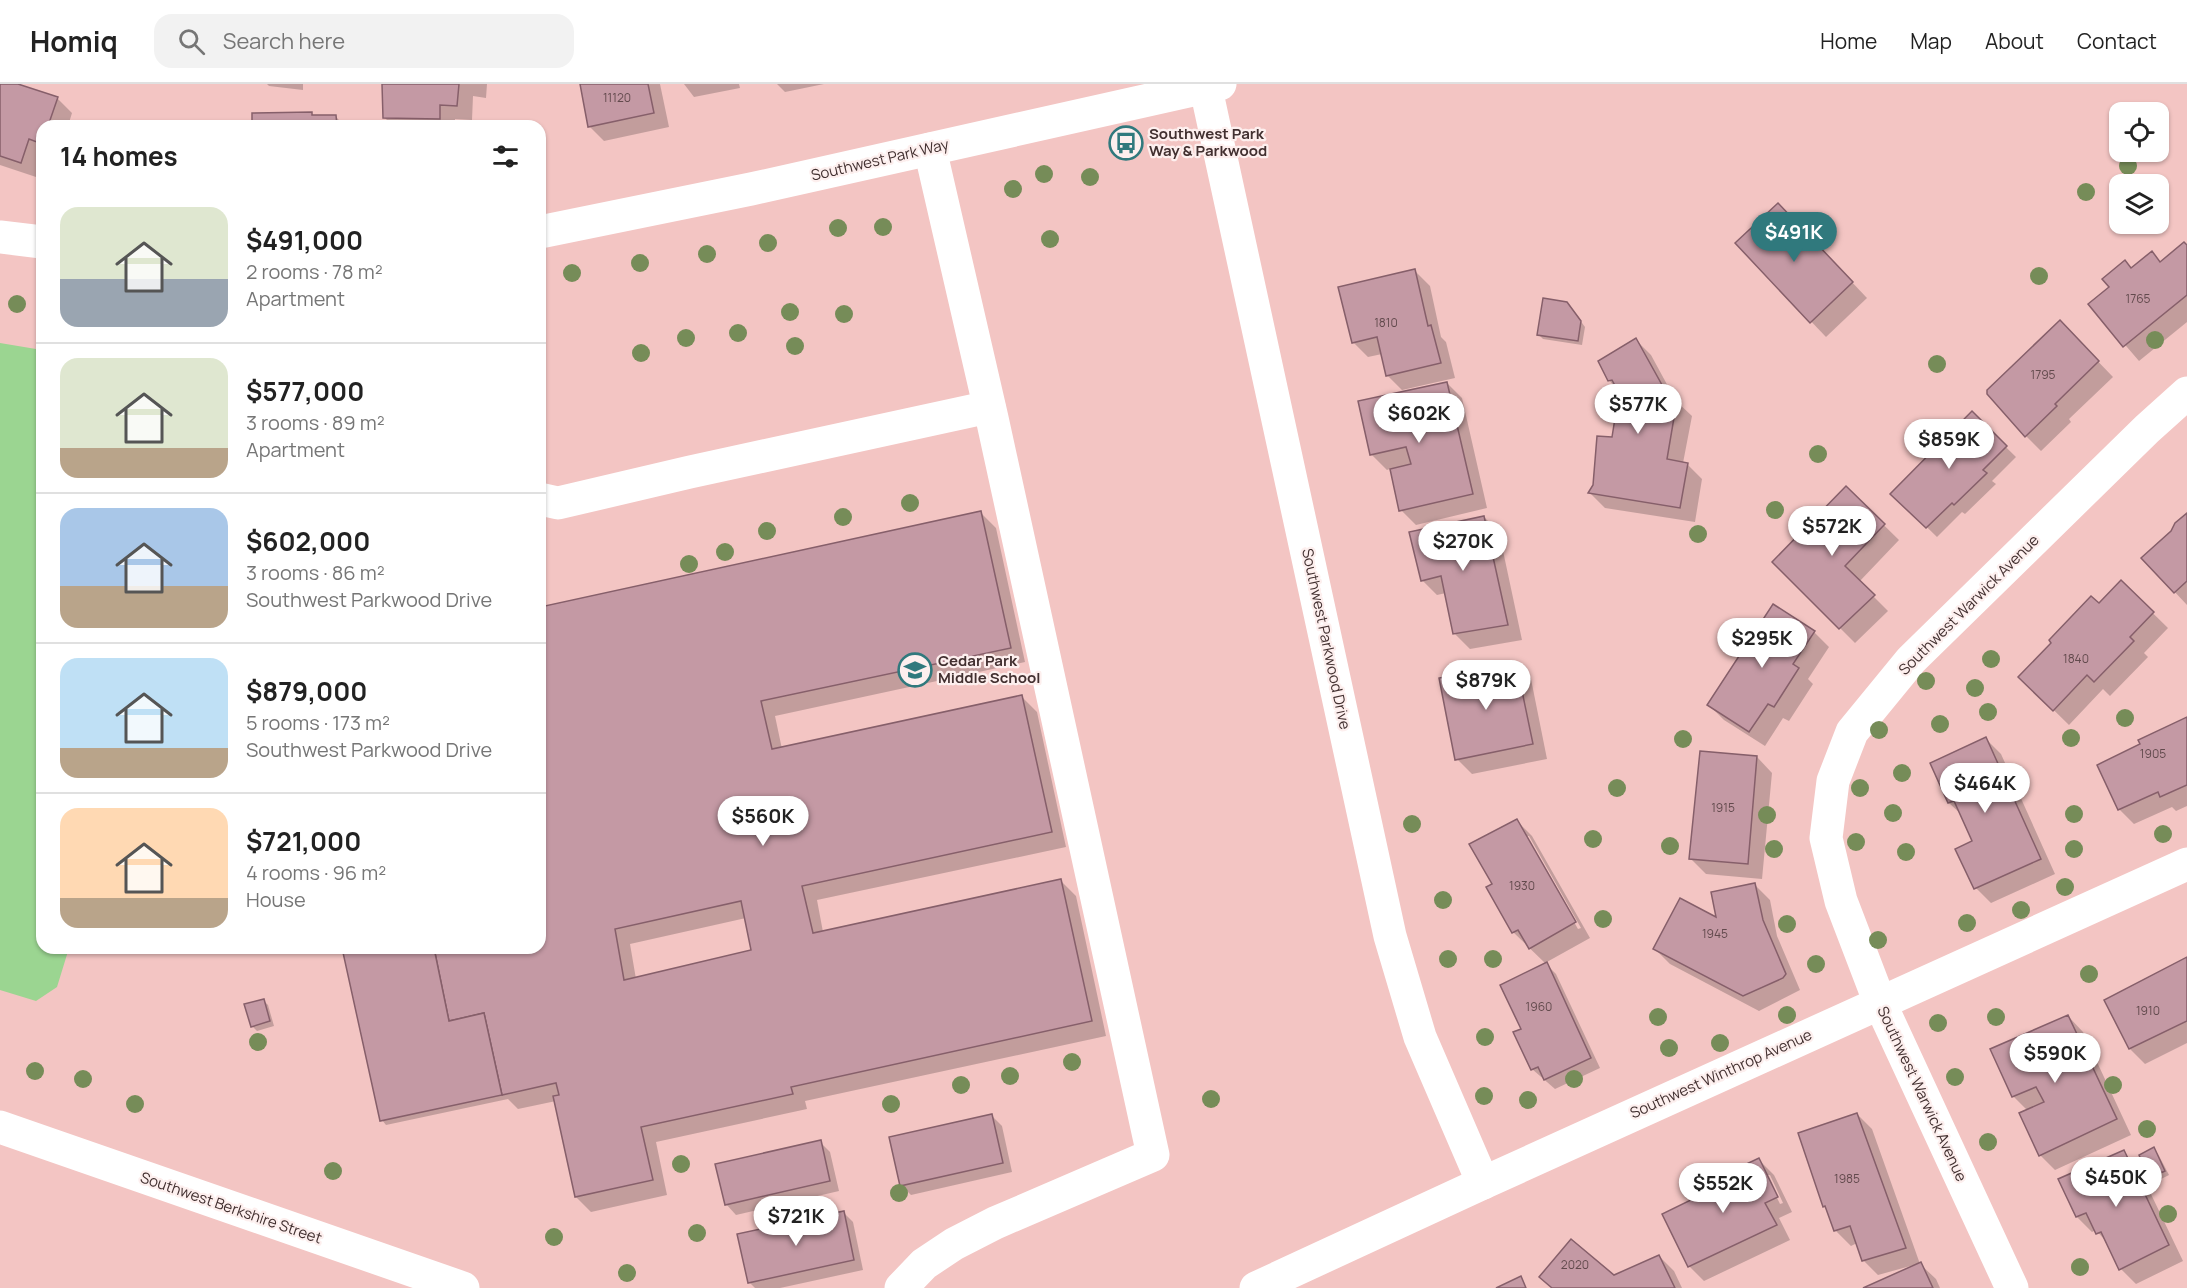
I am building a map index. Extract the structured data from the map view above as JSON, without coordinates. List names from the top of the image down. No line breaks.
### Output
{"streets":{"street":["Southwest Park Way","Southwest Warwick Avenue","Southwest Parkwood Drive","Southwest Winthrop Avenue","Southwest Berkshire Street"]},"crossings":[["Southwest Park Way","Southwest Parkwood Drive"],["Southwest Warwick Avenue","Southwest Winthrop Avenue"],["Southwest Parkwood Drive","Southwest Winthrop Avenue"]],"places":{"bus stop":["Southwest Park Way & Parkwood"],"school or university":["Cedar Park Middle School"]},"house_numbers":["11120","1765","1810","1795","1840","1905","1915","1930","1945","1960","1910","1985","2020"],"page":{"header":"Homiq","search":"Search here","nav":["Home","Map","About","Contact"],"heading":"14 homes","list":[{"name":"$491,000","note":"2 rooms · 78 m² · Apartment"},{"name":"$577,000","note":"3 rooms · 89 m² · Apartment"},{"name":"$602,000","note":"3 rooms · 86 m² · Southwest Parkwood Drive"},{"name":"$879,000","note":"5 rooms · 173 m² · Southwest Parkwood Drive"},{"name":"$721,000","note":"4 rooms · 96 m² · House"}],"price":["$491K","$577K","$602K","$859K","$572K","$270K","$295K","$879K","$464K","$560K","$590K","$450K","$552K","$721K"]}}
